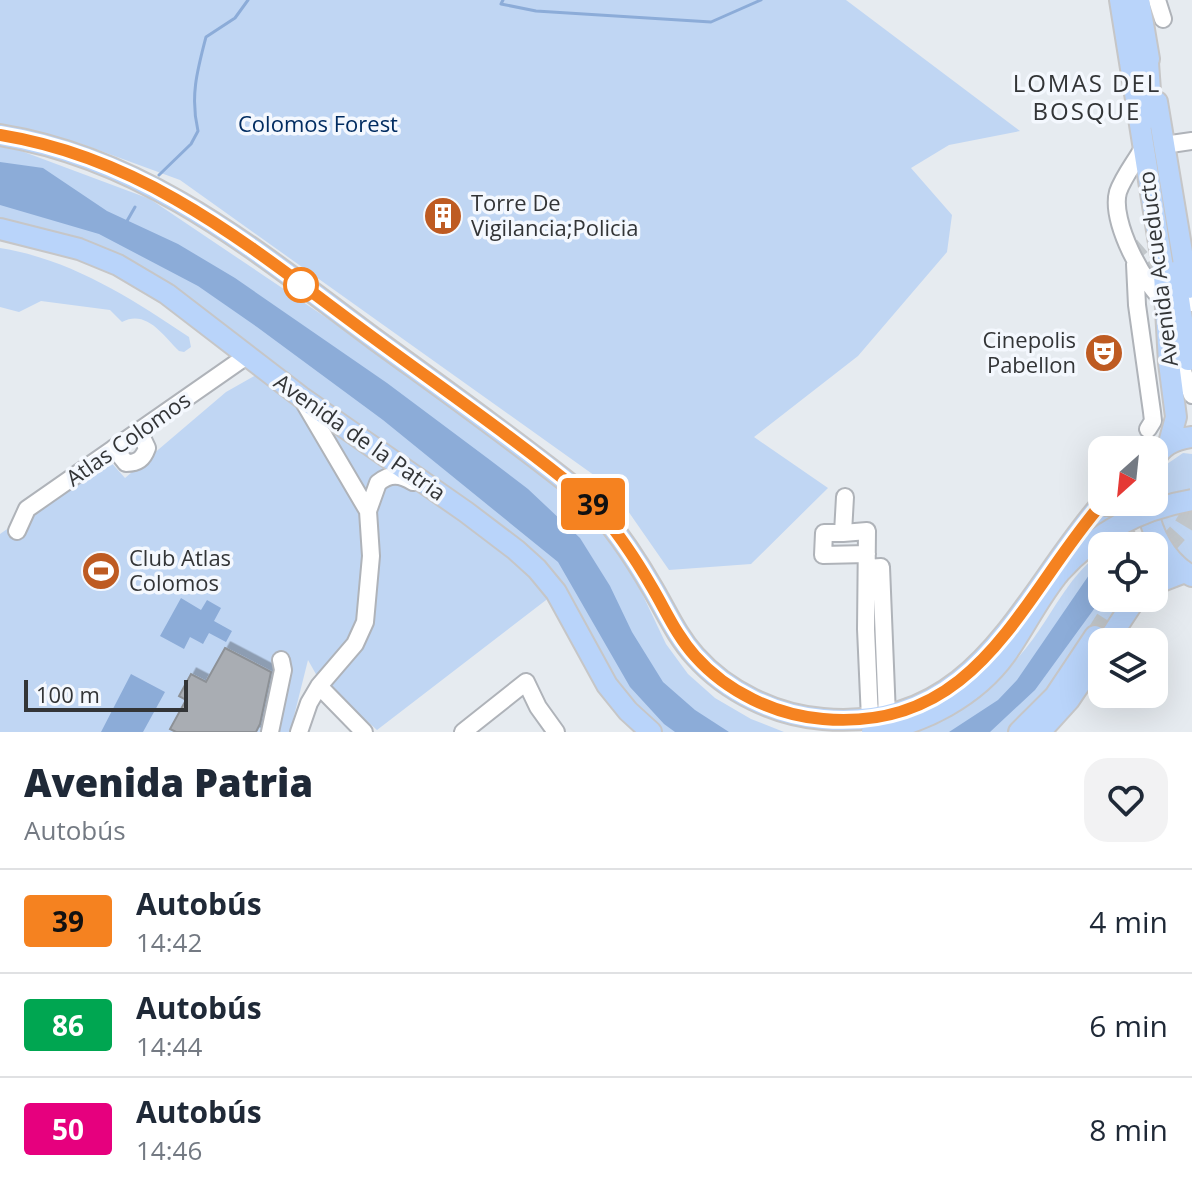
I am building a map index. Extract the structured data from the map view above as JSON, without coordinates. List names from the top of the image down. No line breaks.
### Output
{"streets":{"main road":["Avenida Acueducto","Avenida de la Patria"],"street":["Atlas Colomos"]},"crossings":[["Avenida de la Patria","Atlas Colomos"]],"districts":["LOMAS DEL BOSQUE"],"parks":["Colomos Forest"],"places":{"building":["Torre De Vigilancia;Policia"],"theatre":["Cinepolis Pabellon"],"sports":["Club Atlas Colomos"]},"lines":["bus line 39"],"scale_bar":"100 m","north":"bottom left","page":{"on_map":"39","scale":"100 m","heading":["Avenida Patria","Autobús"],"list":[{"mark":"39","name":"Autobús","note":"14:42","value":"4 min"},{"mark":"86","name":"Autobús","note":"14:44","value":"6 min"},{"mark":"50","name":"Autobús","note":"14:46","value":"8 min"}]}}
